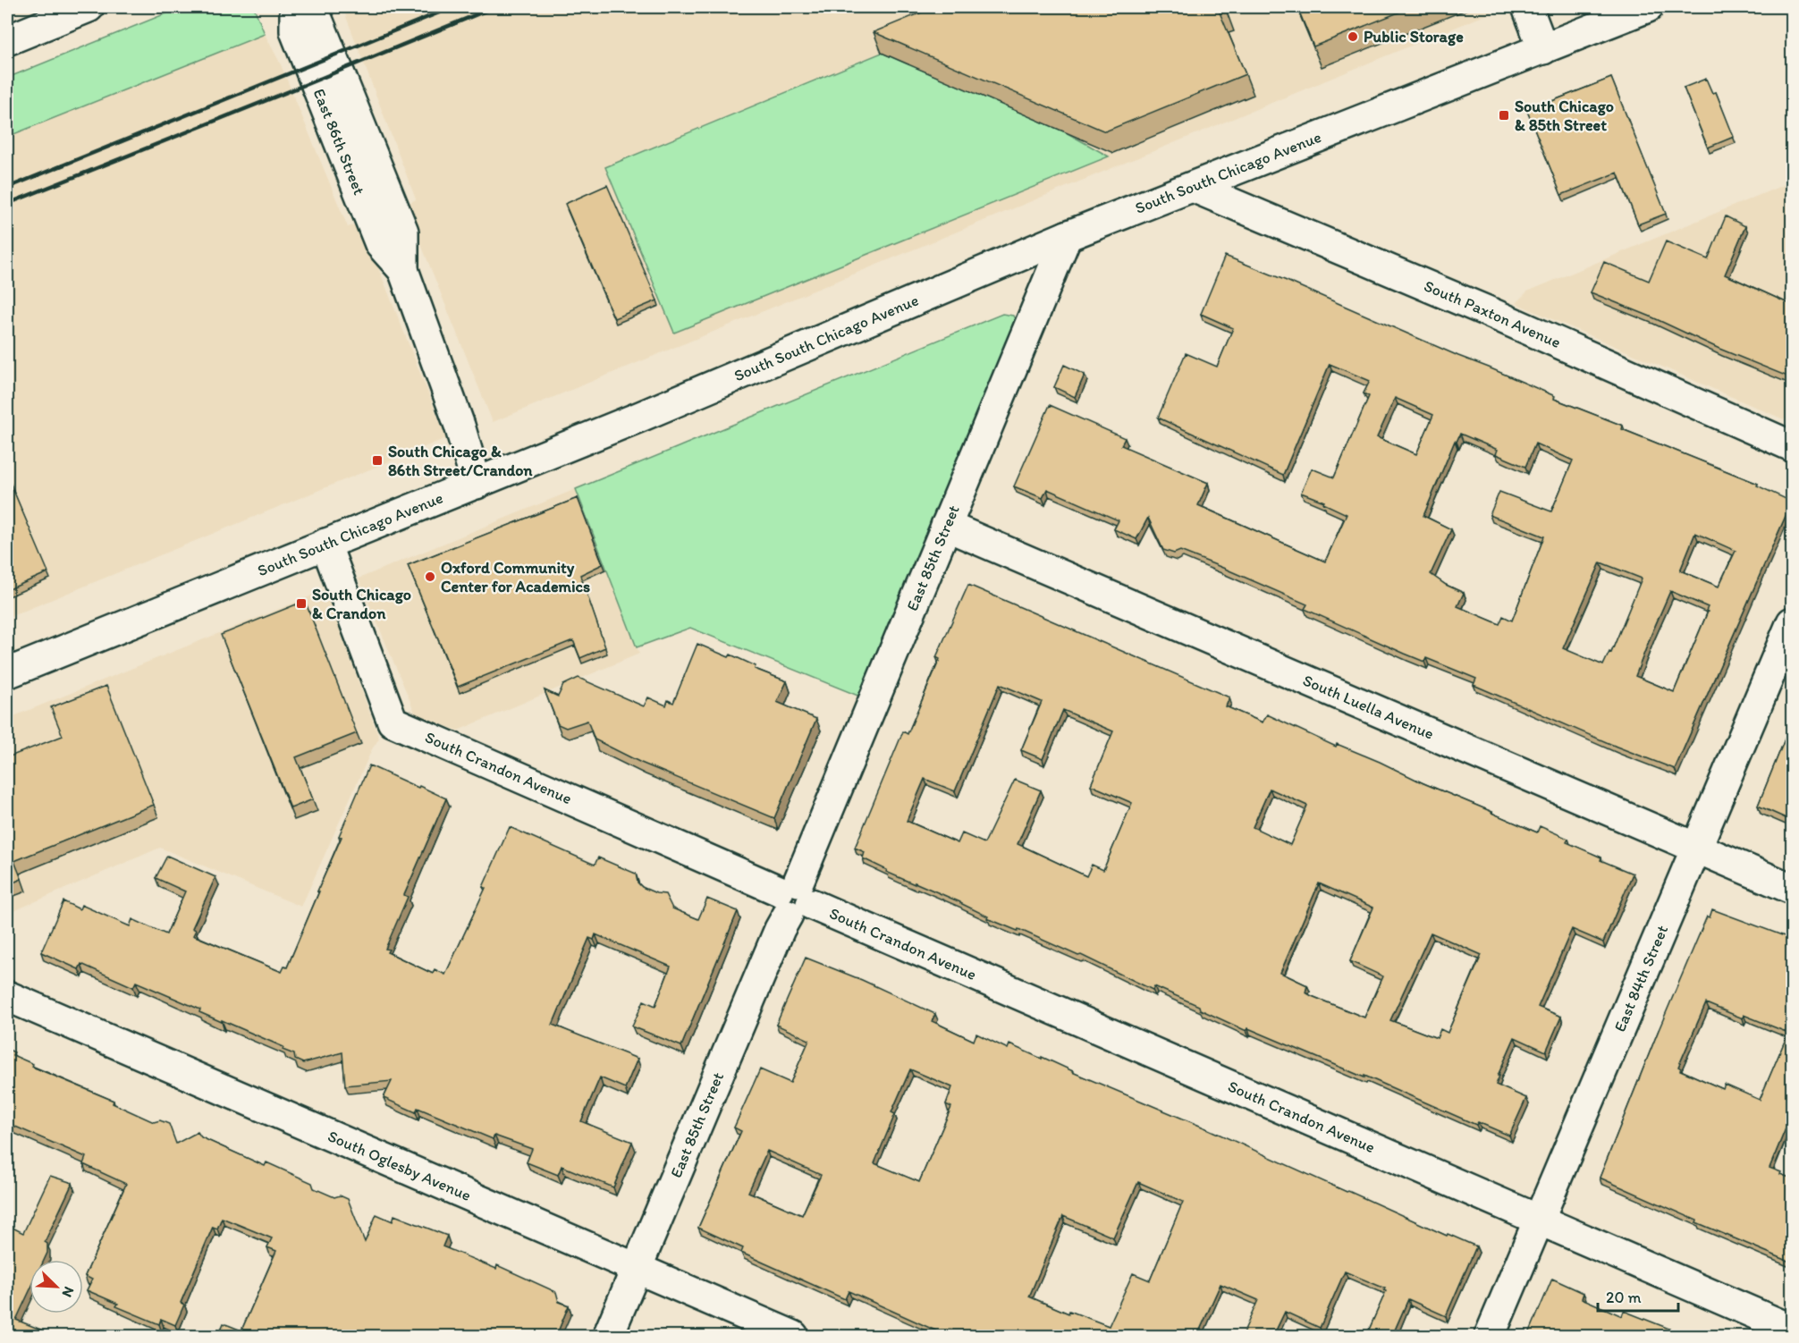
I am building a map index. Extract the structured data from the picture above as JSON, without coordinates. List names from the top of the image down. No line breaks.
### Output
{"streets":{"main road":["East 86th Street","South South Chicago Avenue","South Paxton Avenue","East 85th Street","South Luella Avenue","South Crandon Avenue","East 84th Street","South Oglesby Avenue"]},"crossings":[["East 86th Street","South South Chicago Avenue"],["South South Chicago Avenue","South Paxton Avenue"],["South South Chicago Avenue","East 85th Street"],["South South Chicago Avenue","South Crandon Avenue"],["East 85th Street","South Luella Avenue"],["East 85th Street","South Crandon Avenue"],["East 85th Street","South Oglesby Avenue"],["South Luella Avenue","East 84th Street"],["South Crandon Avenue","East 84th Street"]],"places":{"other":["Public Storage","Oxford Community Center for Academics"],"transit":["South Chicago & 85th Street","South Chicago & 86th Street/Crandon","South Chicago & Crandon"]},"scale_bar":"20 m","north":"bottom right"}
